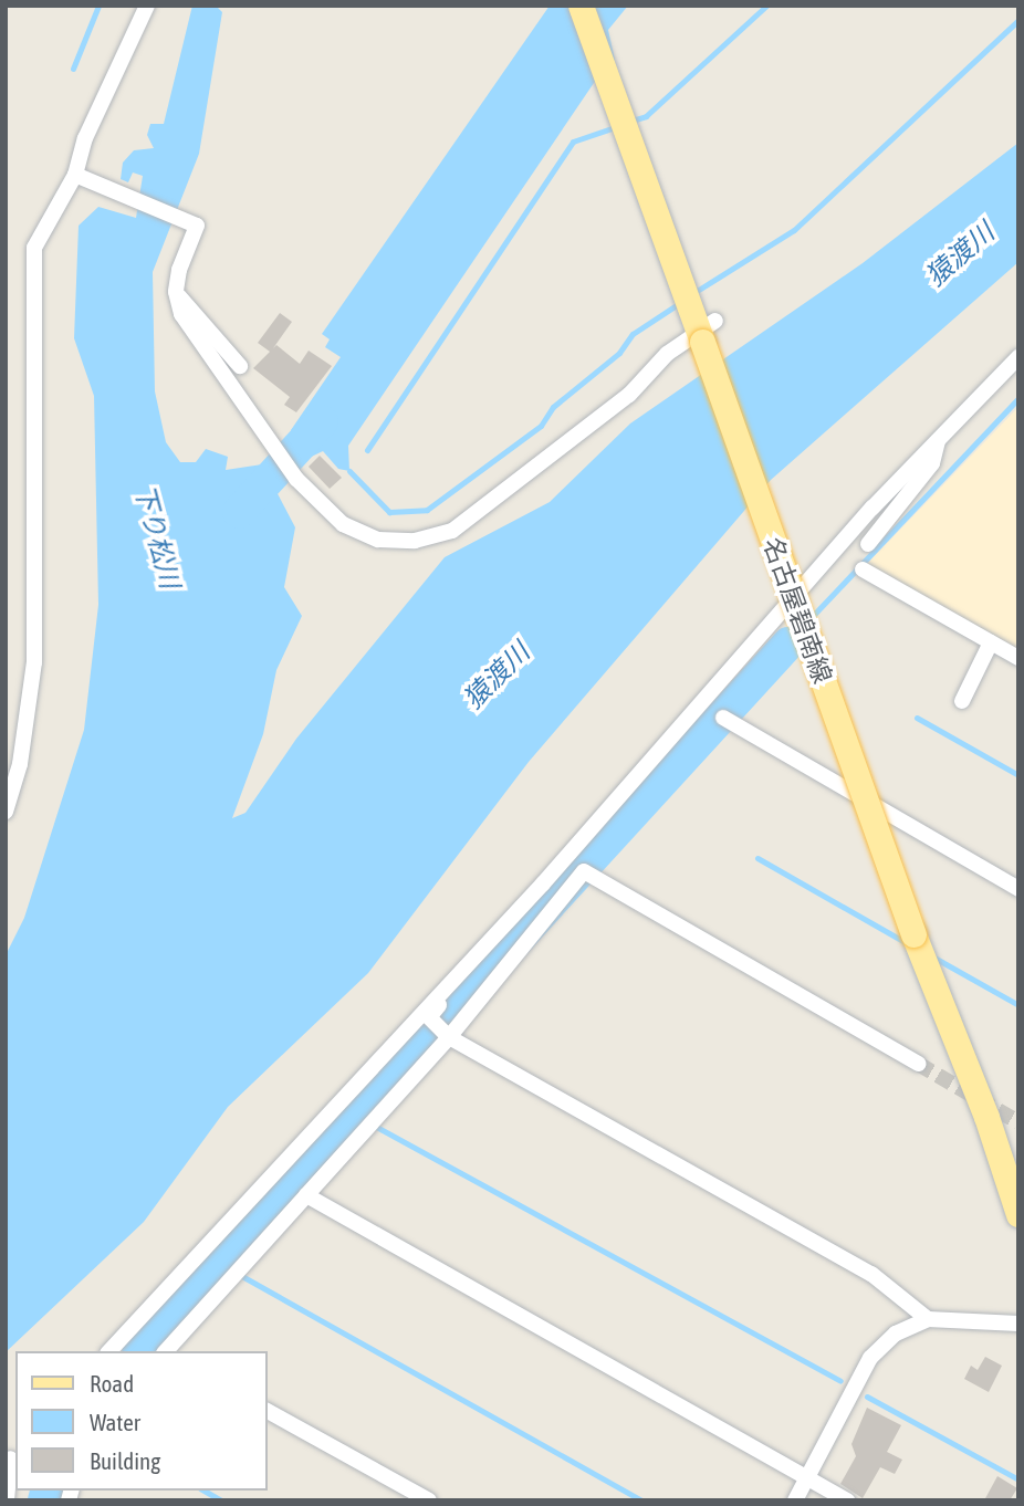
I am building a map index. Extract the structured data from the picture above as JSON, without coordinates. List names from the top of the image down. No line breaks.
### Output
{"streets":{"main road":["名古屋碧南線"]},"water":["猿渡川","下り松川"],"legend":["Road","Water","Building"]}
